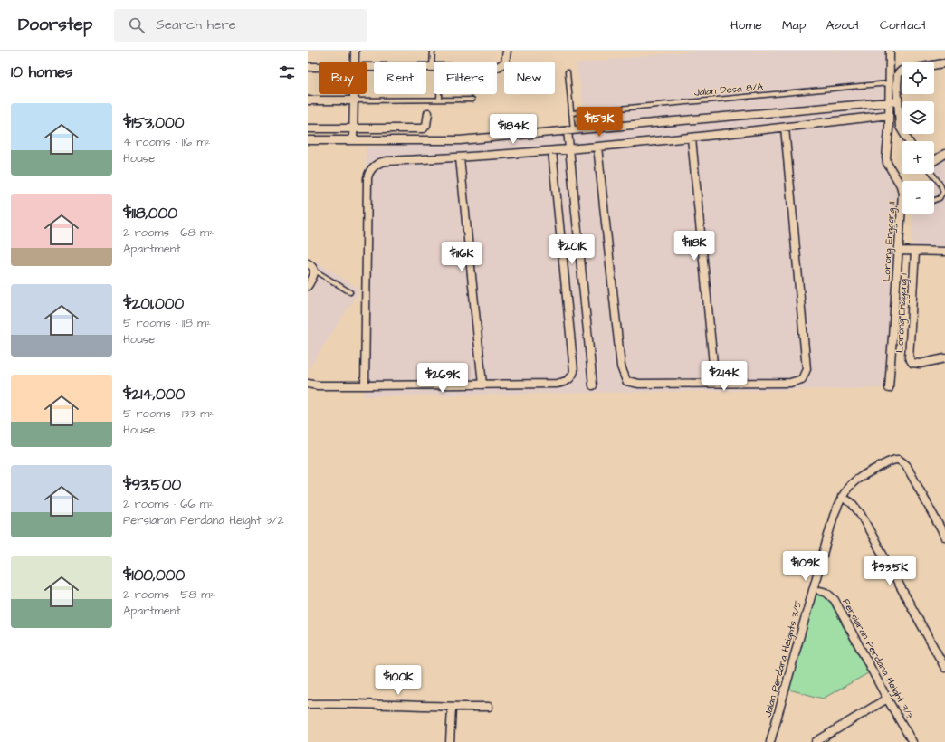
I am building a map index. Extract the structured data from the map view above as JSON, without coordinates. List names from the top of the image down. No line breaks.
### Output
{"streets":{"street":["Lorong Enggang 11","Lorong Enggang 1","Jalan Perdana Heights 3/5","Persiaran Perdana Height 3/3"],"lane":["Jalan Desa 8/A"]},"crossings":[["Jalan Desa 8/A","Lorong Enggang 11"]],"page":{"header":"Doorstep","search":"Search here","nav":["Home","Map","About","Contact"],"heading":"10 homes","map_buttons":["+","−"],"chip":["Buy","Rent","Filters","New"],"list":[{"name":"$153,000","note":"4 rooms · 116 m² · House"},{"name":"$118,000","note":"2 rooms · 68 m² · Apartment"},{"name":"$201,000","note":"5 rooms · 118 m² · House"},{"name":"$214,000","note":"5 rooms · 133 m² · House"},{"name":"$93,500","note":"2 rooms · 66 m² · Persiaran Perdana Height 3/2"},{"name":"$100,000","note":"2 rooms · 58 m² · Apartment"}],"price":["$153K","$184K","$118K","$201K","$116K","$214K","$269K","$109K","$93.5K","$100K"]}}
